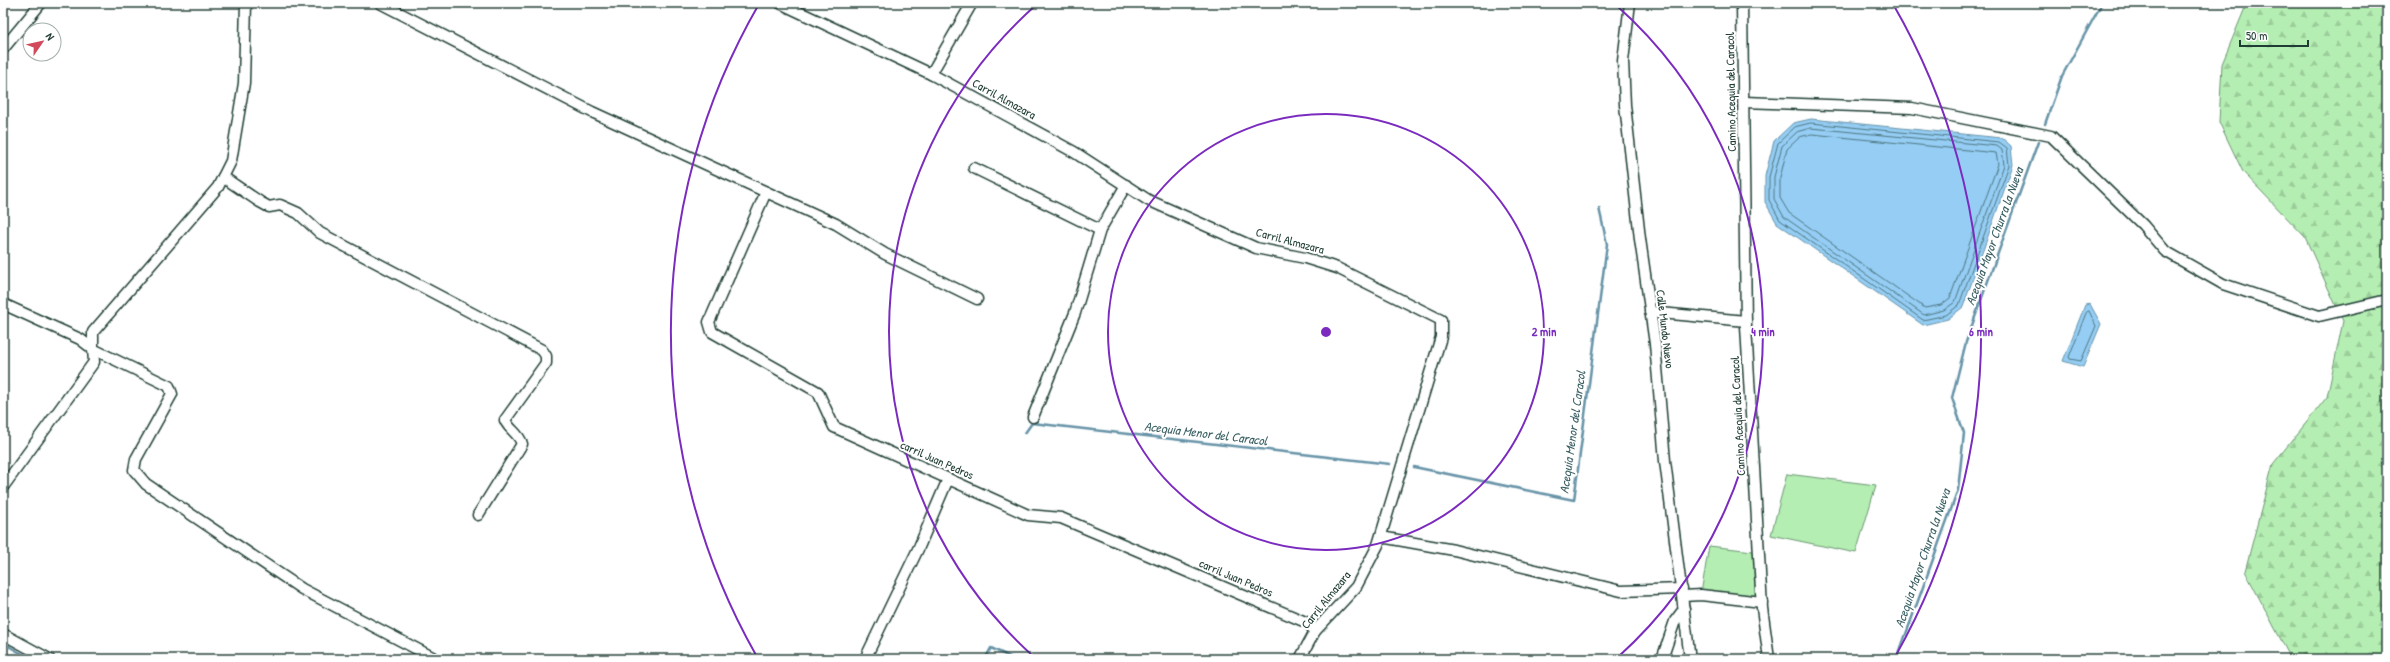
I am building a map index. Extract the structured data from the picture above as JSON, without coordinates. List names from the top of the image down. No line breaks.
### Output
{"streets":{"street":["Camino Acequia del Caracol","Carril Almazara","Calle Mundo Nuevo","carril Juan Pedros"]},"crossings":[["Carril Almazara","carril Juan Pedros"]],"water":["Acequia Mayor Churra la Nueva","Acequia Menor del Caracol"],"scale_bar":"50 m","north":"top right","rings":["2 min","4 min","6 min"]}
